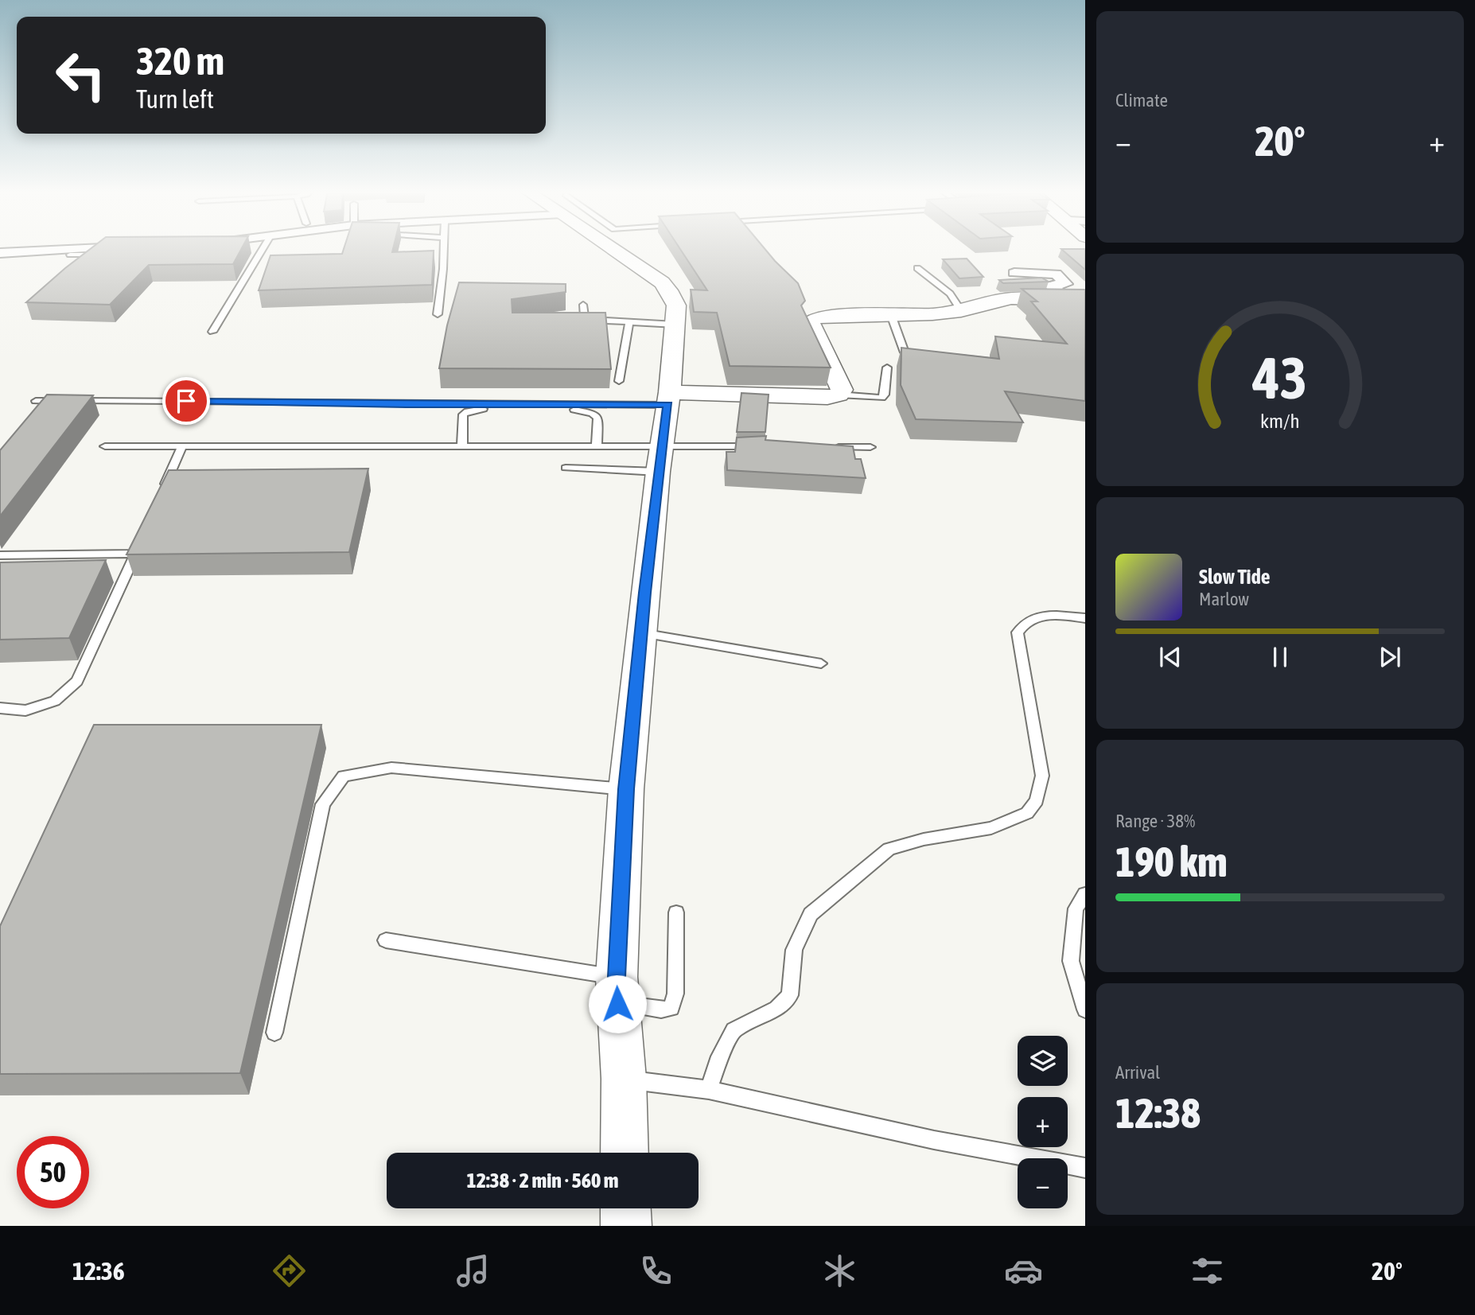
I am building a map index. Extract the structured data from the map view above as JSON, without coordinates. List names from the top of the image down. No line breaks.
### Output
{"page":{"tile":["Climate",["Range · 38%","190 km"],["Arrival","12:38"]],"turn":["320 m","Turn left"],"heat":["−","20°","+"],"song":["Slow Tide","Marlow"],"map_buttons":["+","−"],"limit":"50","trip":"12:38 · 2 min · 560 m","tabs":["12:36","20°"],"gauge":["43","km/h"]}}
